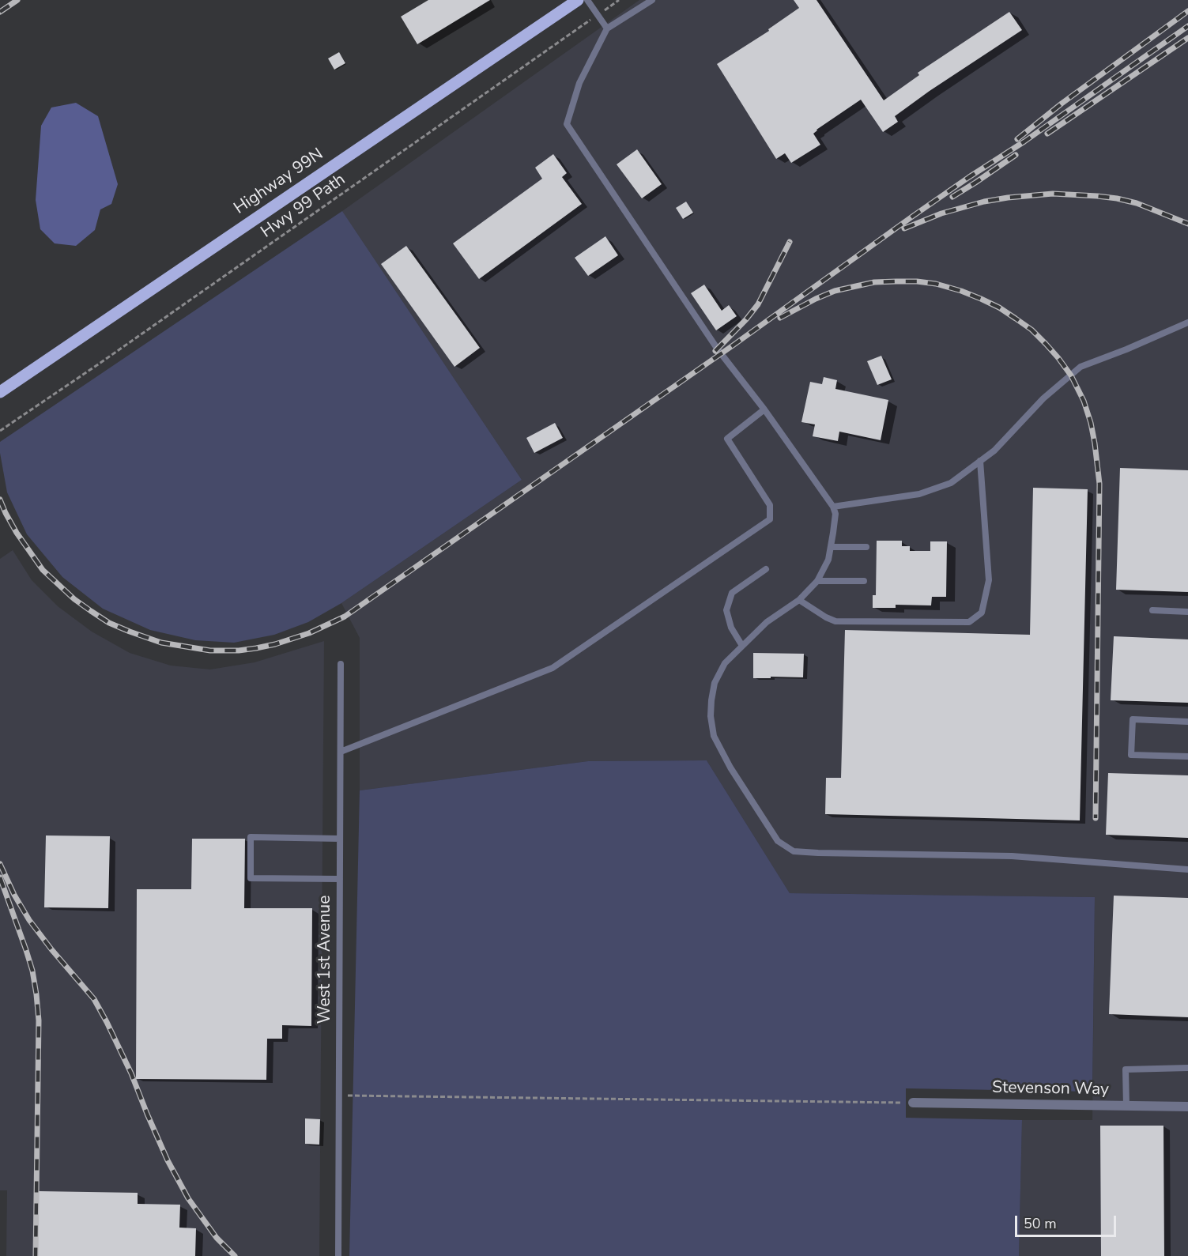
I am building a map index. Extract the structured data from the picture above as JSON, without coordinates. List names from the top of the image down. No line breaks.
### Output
{"streets":{"main road":["Highway 99N"],"street":["Stevenson Way"],"lane":["West 1st Avenue"],"path":["Hwy 99 Path"]},"scale_bar":"50 m"}
